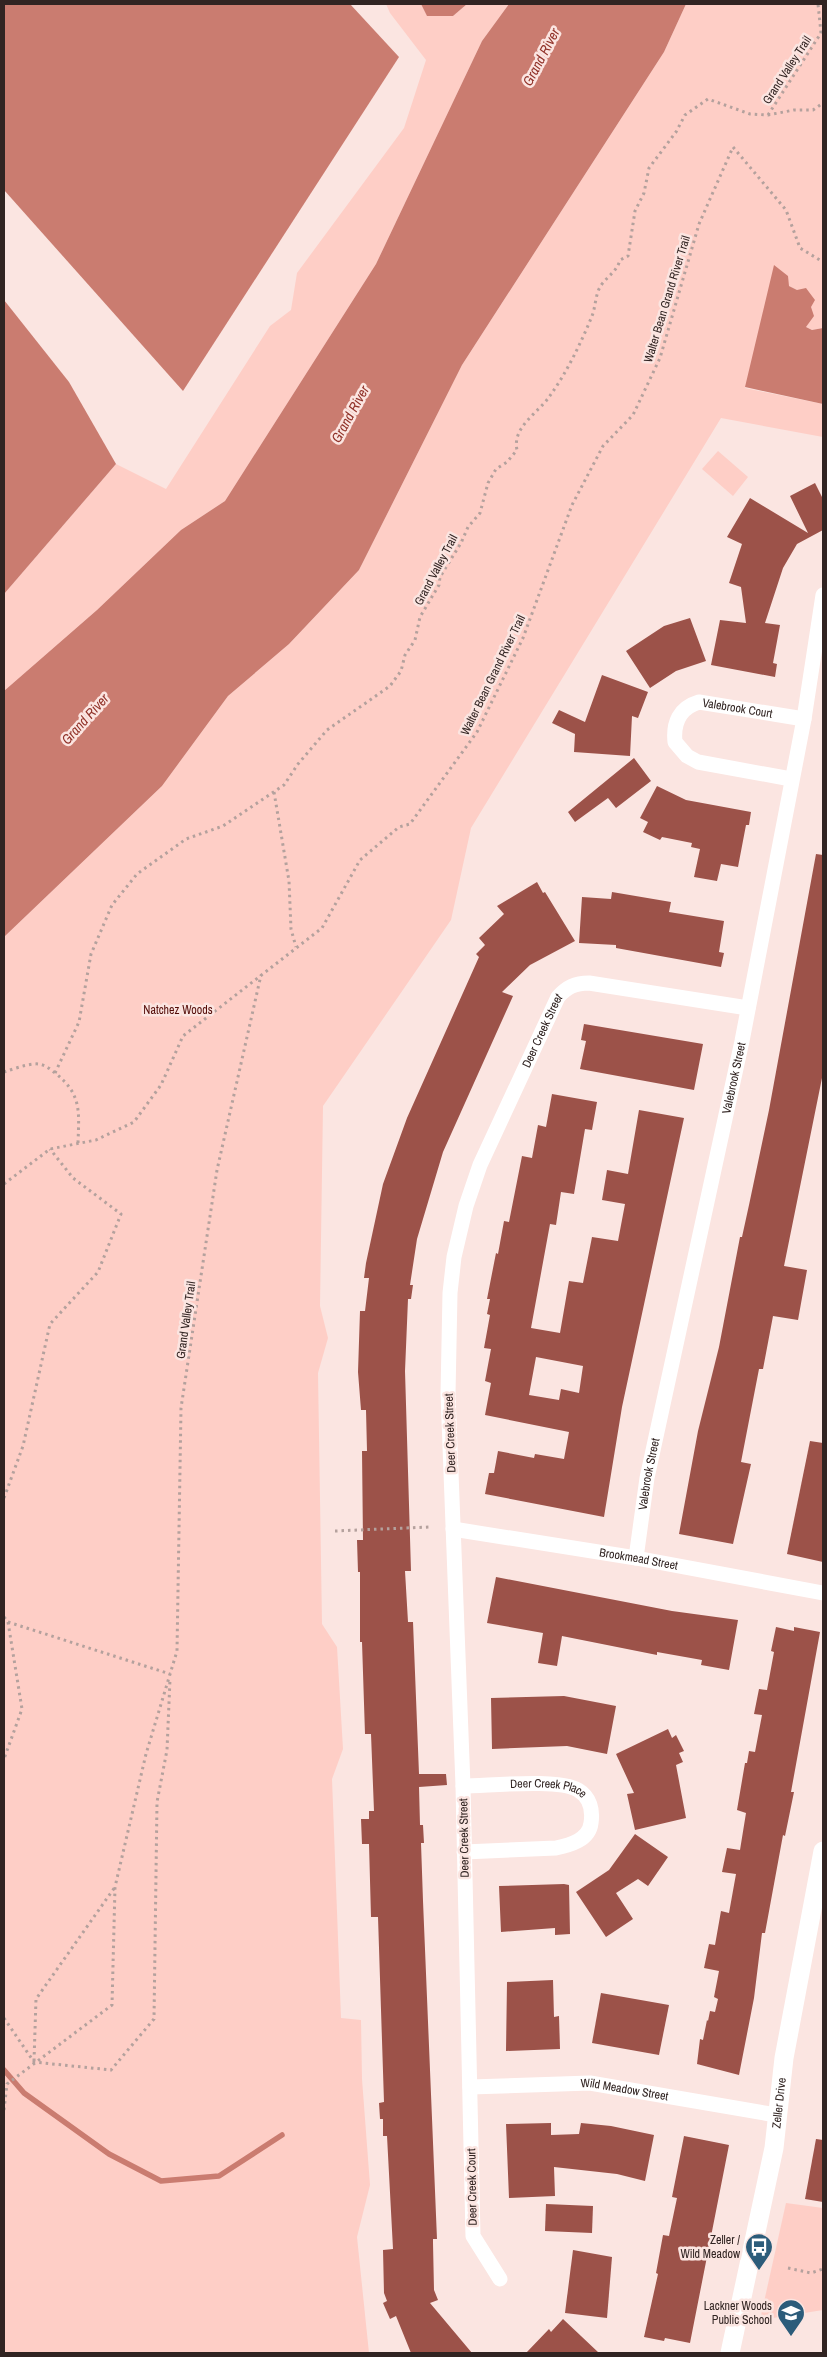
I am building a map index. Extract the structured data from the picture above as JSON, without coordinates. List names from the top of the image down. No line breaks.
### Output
{"streets":{"street":["Valebrook Court","Deer Creek Street","Valebrook Street","Brookmead Street","Deer Creek Place","Wild Meadow Street","Zeller Drive","Deer Creek Court"],"path":["Grand Valley Trail","Walter Bean Grand River Trail"]},"crossings":[["Grand Valley Trail","Walter Bean Grand River Trail"],["Valebrook Court","Valebrook Street"],["Deer Creek Street","Valebrook Street"],["Deer Creek Street","Brookmead Street"],["Deer Creek Street","Deer Creek Place"],["Deer Creek Street","Wild Meadow Street"],["Deer Creek Street","Deer Creek Court"],["Valebrook Street","Brookmead Street"],["Wild Meadow Street","Zeller Drive"],["Wild Meadow Street","Deer Creek Court"]],"water":["Grand River"],"parks":["Natchez Woods"],"places":{"bus stop":["Zeller / Wild Meadow"],"school or university":["Lackner Woods Public School"]}}
